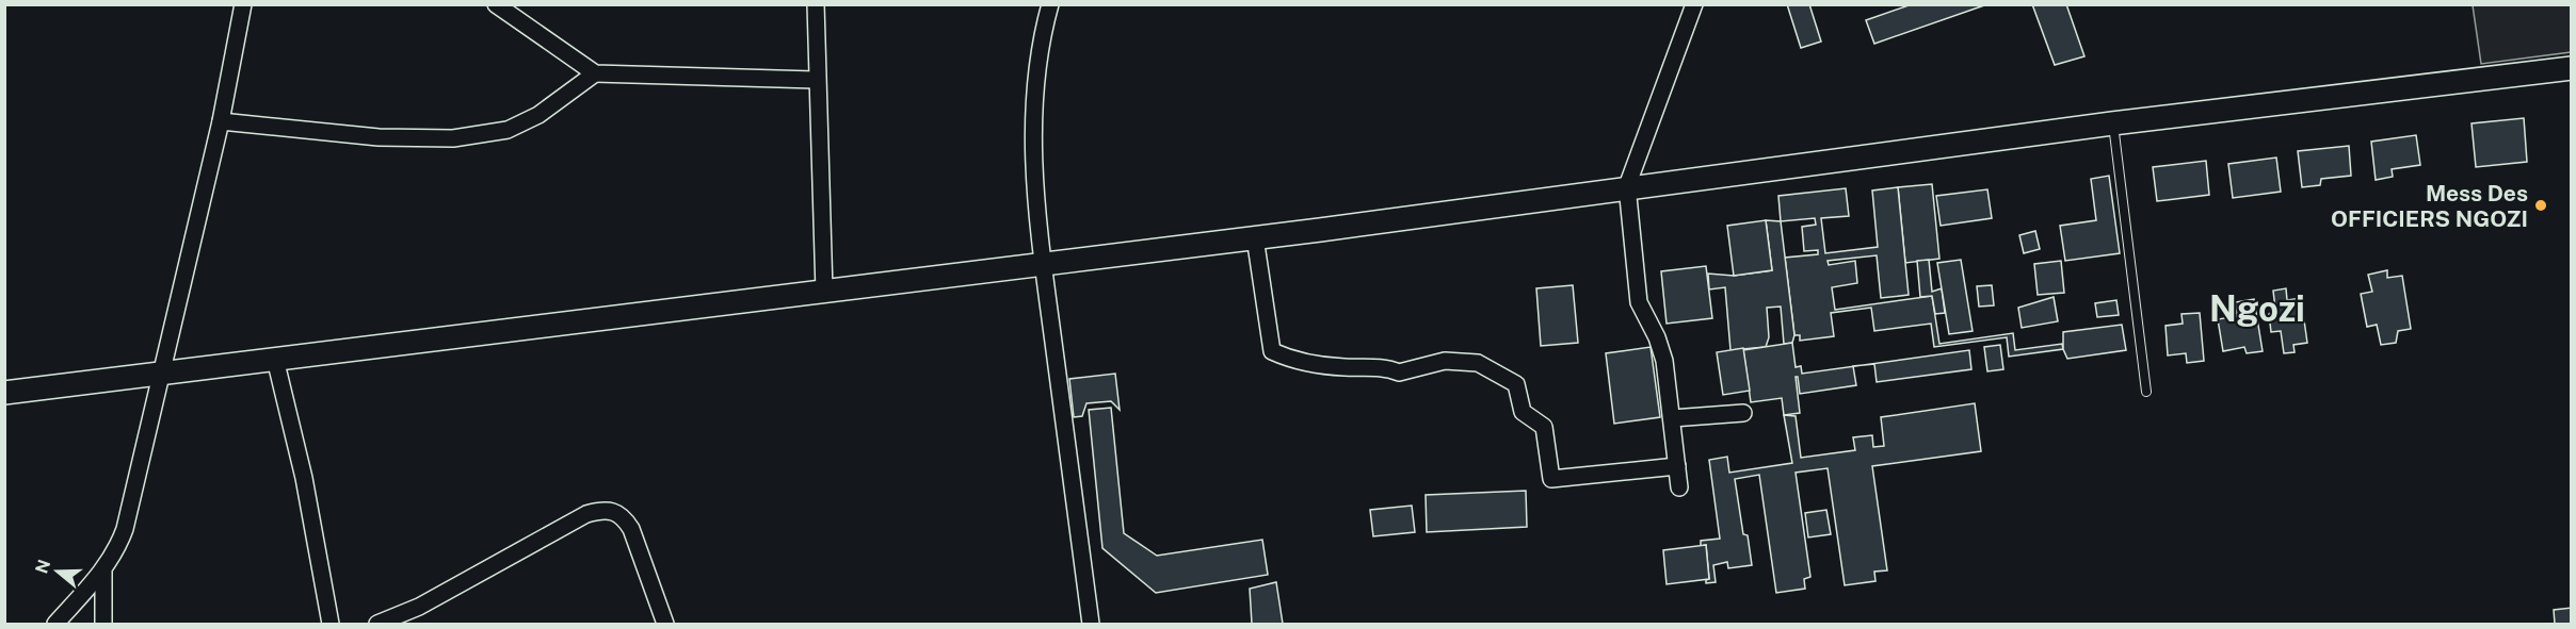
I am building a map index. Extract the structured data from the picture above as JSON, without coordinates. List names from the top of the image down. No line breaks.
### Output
{"districts":["Ngozi"],"places":["Mess Des OFFICIERS NGOZI"],"north":"left"}
